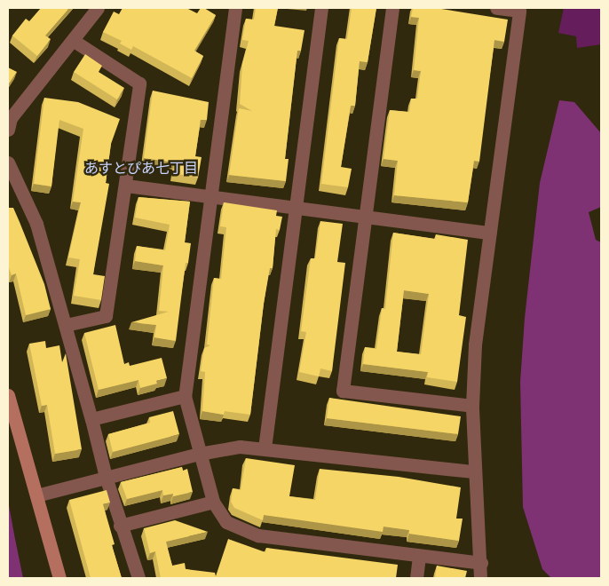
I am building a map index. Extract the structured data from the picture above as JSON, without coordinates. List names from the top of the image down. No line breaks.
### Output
{"districts":["あすとぴあ七丁目"]}
